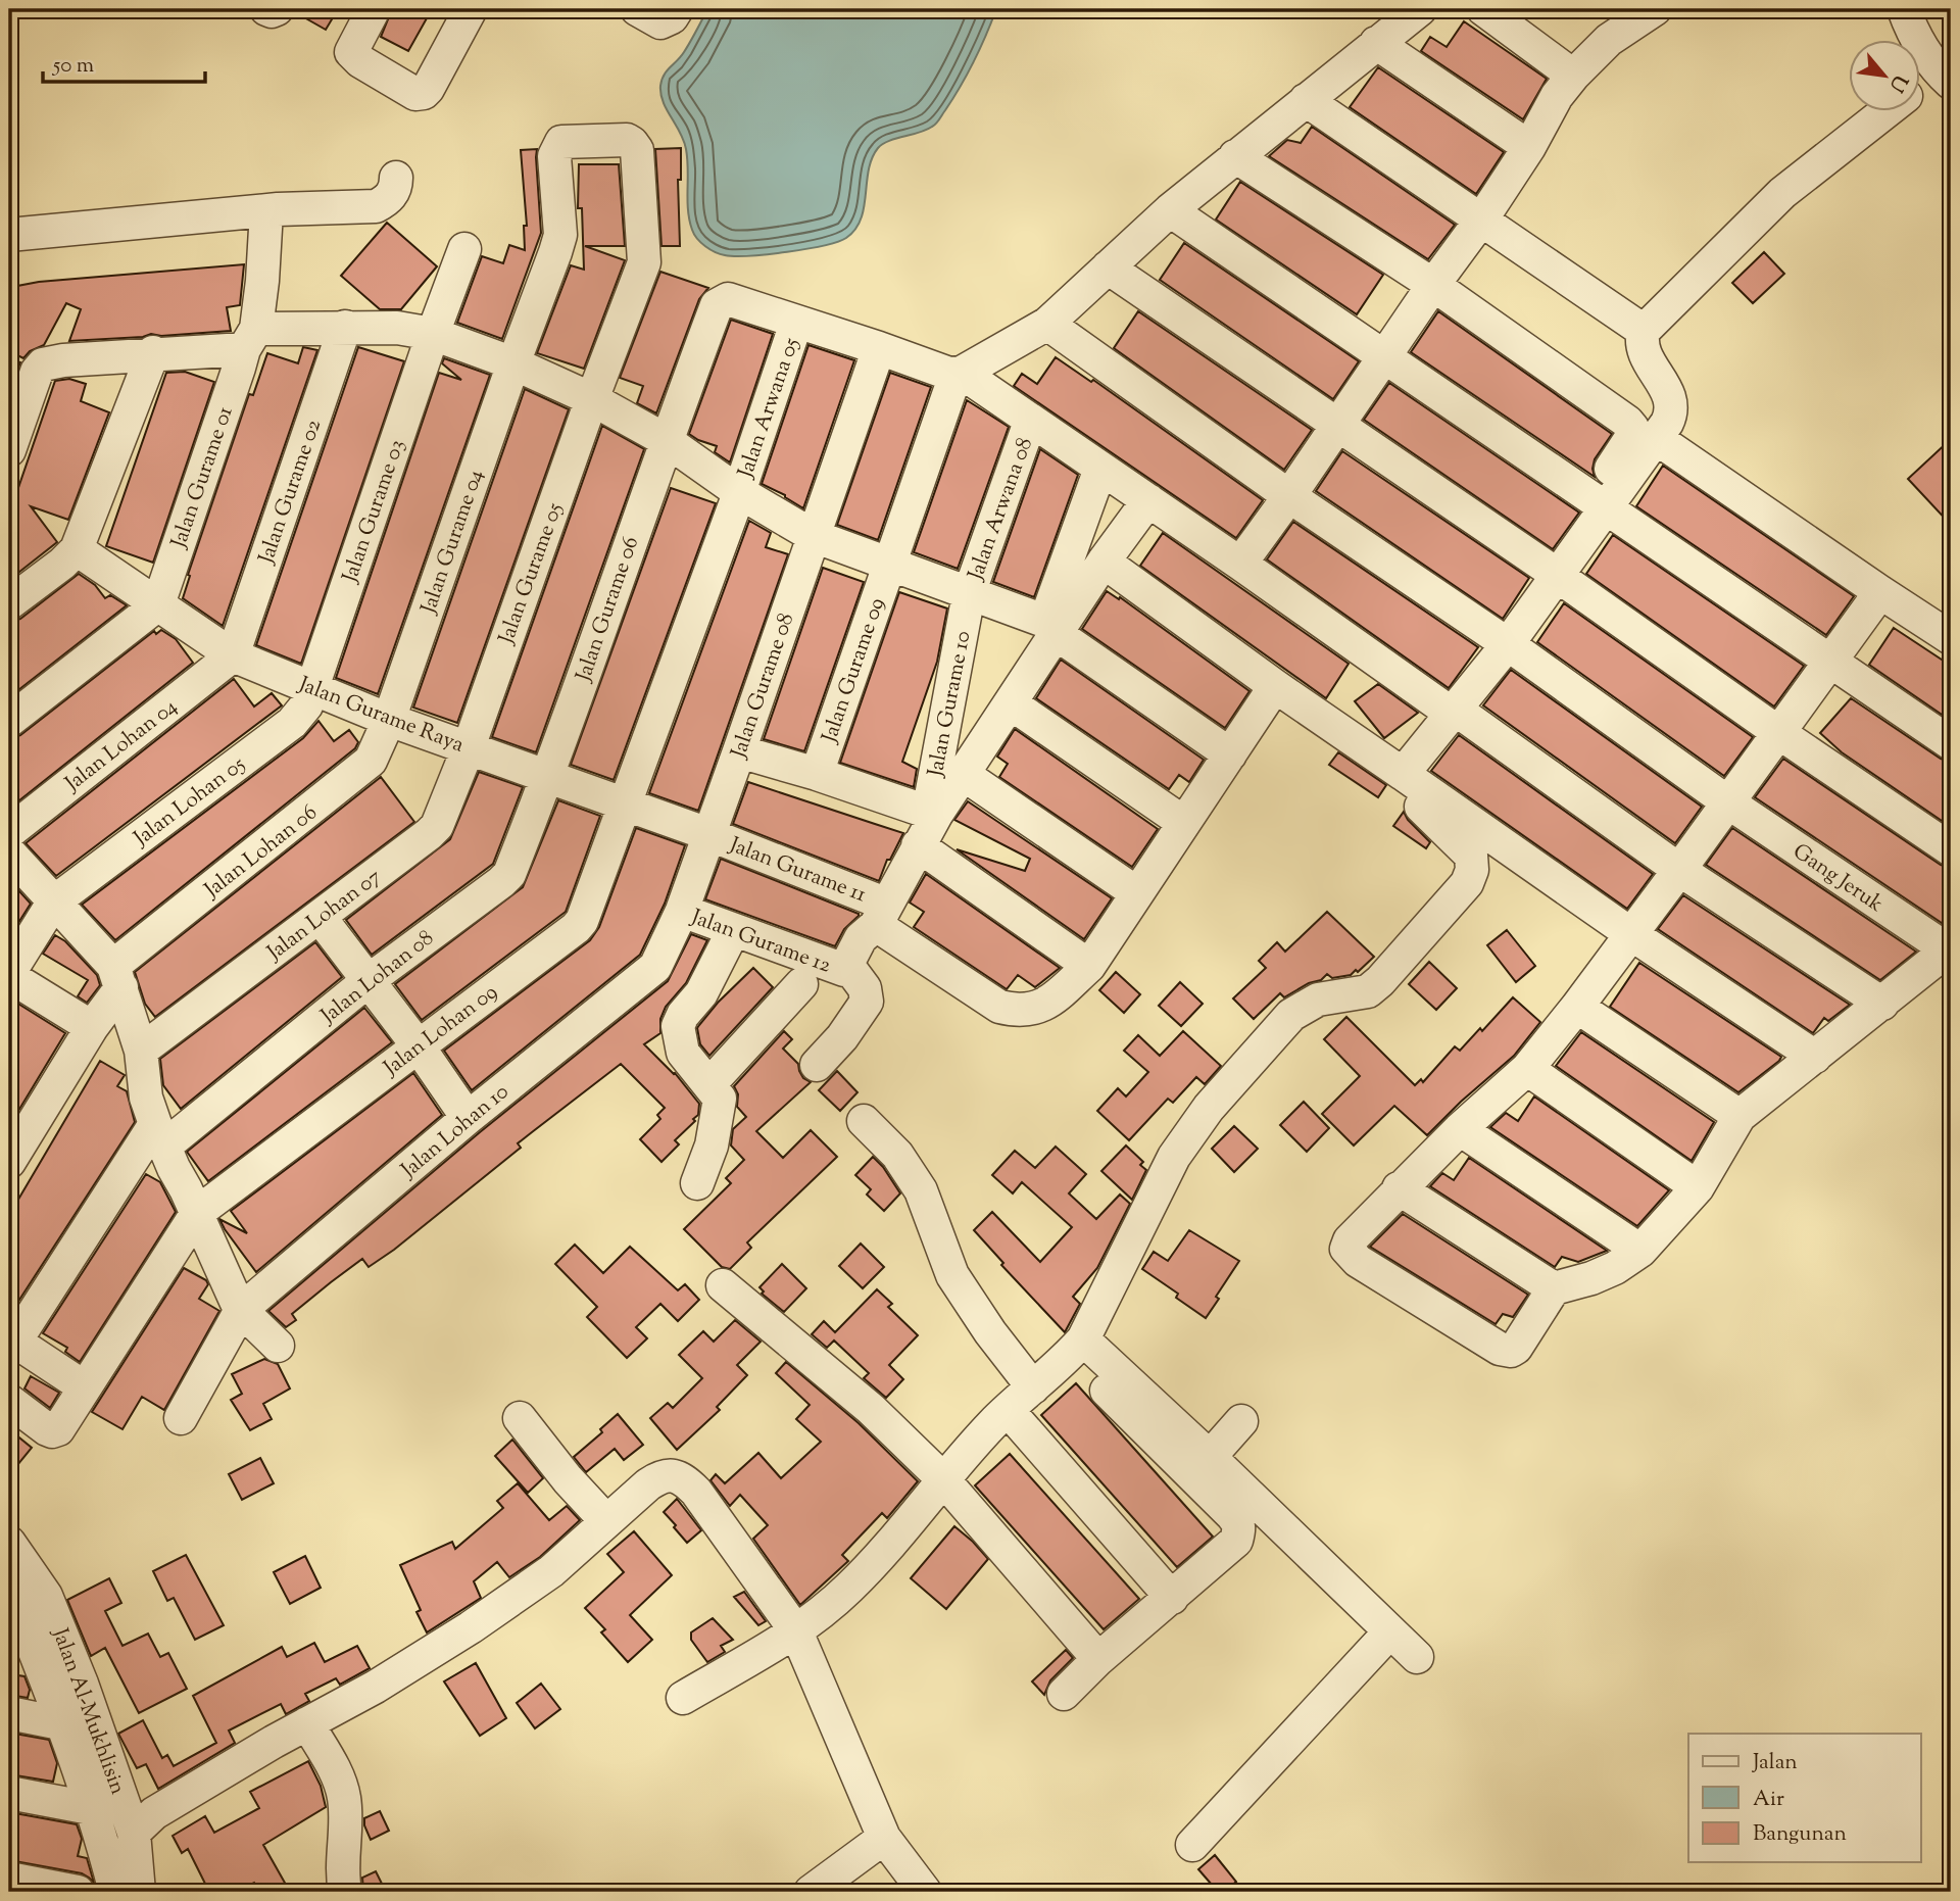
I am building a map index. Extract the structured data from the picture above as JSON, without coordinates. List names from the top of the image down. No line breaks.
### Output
{"streets":{"street":["Jalan Arwana 05","Jalan Gurame 01","Jalan Gurame 02","Jalan Arwana 08","Jalan Gurame 03","Jalan Gurame 04","Jalan Gurame 05","Jalan Gurame 06","Jalan Gurame 09","Jalan Gurame 08","Jalan Gurame 10","Jalan Gurame Raya","Jalan Lohan 04","Jalan Lohan 05","Jalan Lohan 06","Jalan Gurame 11","Gang Jeruk","Jalan Lohan 07","Jalan Gurame 12","Jalan Lohan 08","Jalan Lohan 09","Jalan Lohan 10","Jalan Al-Mukhlisin"]},"crossings":[["Jalan Arwana 05","Jalan Gurame 06"],["Jalan Arwana 05","Jalan Gurame Raya"],["Jalan Arwana 05","Jalan Lohan 09"],["Jalan Gurame 01","Jalan Gurame Raya"],["Jalan Gurame 02","Jalan Gurame Raya"],["Jalan Gurame 02","Jalan Lohan 04"],["Jalan Arwana 08","Jalan Gurame 06"],["Jalan Arwana 08","Jalan Gurame 10"],["Jalan Gurame 03","Jalan Gurame Raya"],["Jalan Gurame 03","Jalan Lohan 05"],["Jalan Gurame 04","Jalan Gurame 05"],["Jalan Gurame 04","Jalan Gurame Raya"],["Jalan Gurame 04","Jalan Lohan 06"],["Jalan Gurame 05","Jalan Gurame Raya"],["Jalan Gurame 05","Jalan Lohan 07"],["Jalan Gurame 06","Jalan Gurame 09"],["Jalan Gurame 06","Jalan Gurame 08"],["Jalan Gurame 06","Jalan Gurame Raya"],["Jalan Gurame 06","Jalan Lohan 08"],["Jalan Gurame 08","Jalan Gurame Raya"],["Jalan Gurame 08","Jalan Gurame 11"],["Jalan Gurame 08","Jalan Lohan 10"],["Jalan Gurame Raya","Jalan Lohan 04"],["Jalan Gurame Raya","Jalan Lohan 05"],["Jalan Gurame Raya","Jalan Lohan 06"],["Jalan Gurame Raya","Jalan Gurame 11"],["Jalan Gurame Raya","Jalan Lohan 07"],["Jalan Gurame Raya","Jalan Lohan 08"],["Jalan Gurame Raya","Jalan Lohan 09"],["Jalan Gurame Raya","Jalan Lohan 10"],["Jalan Gurame 11","Jalan Lohan 10"],["Jalan Gurame 12","Jalan Lohan 10"]],"legend":["Jalan","Air","Bangunan"],"scale_bar":"50 m","north":"bottom right"}
